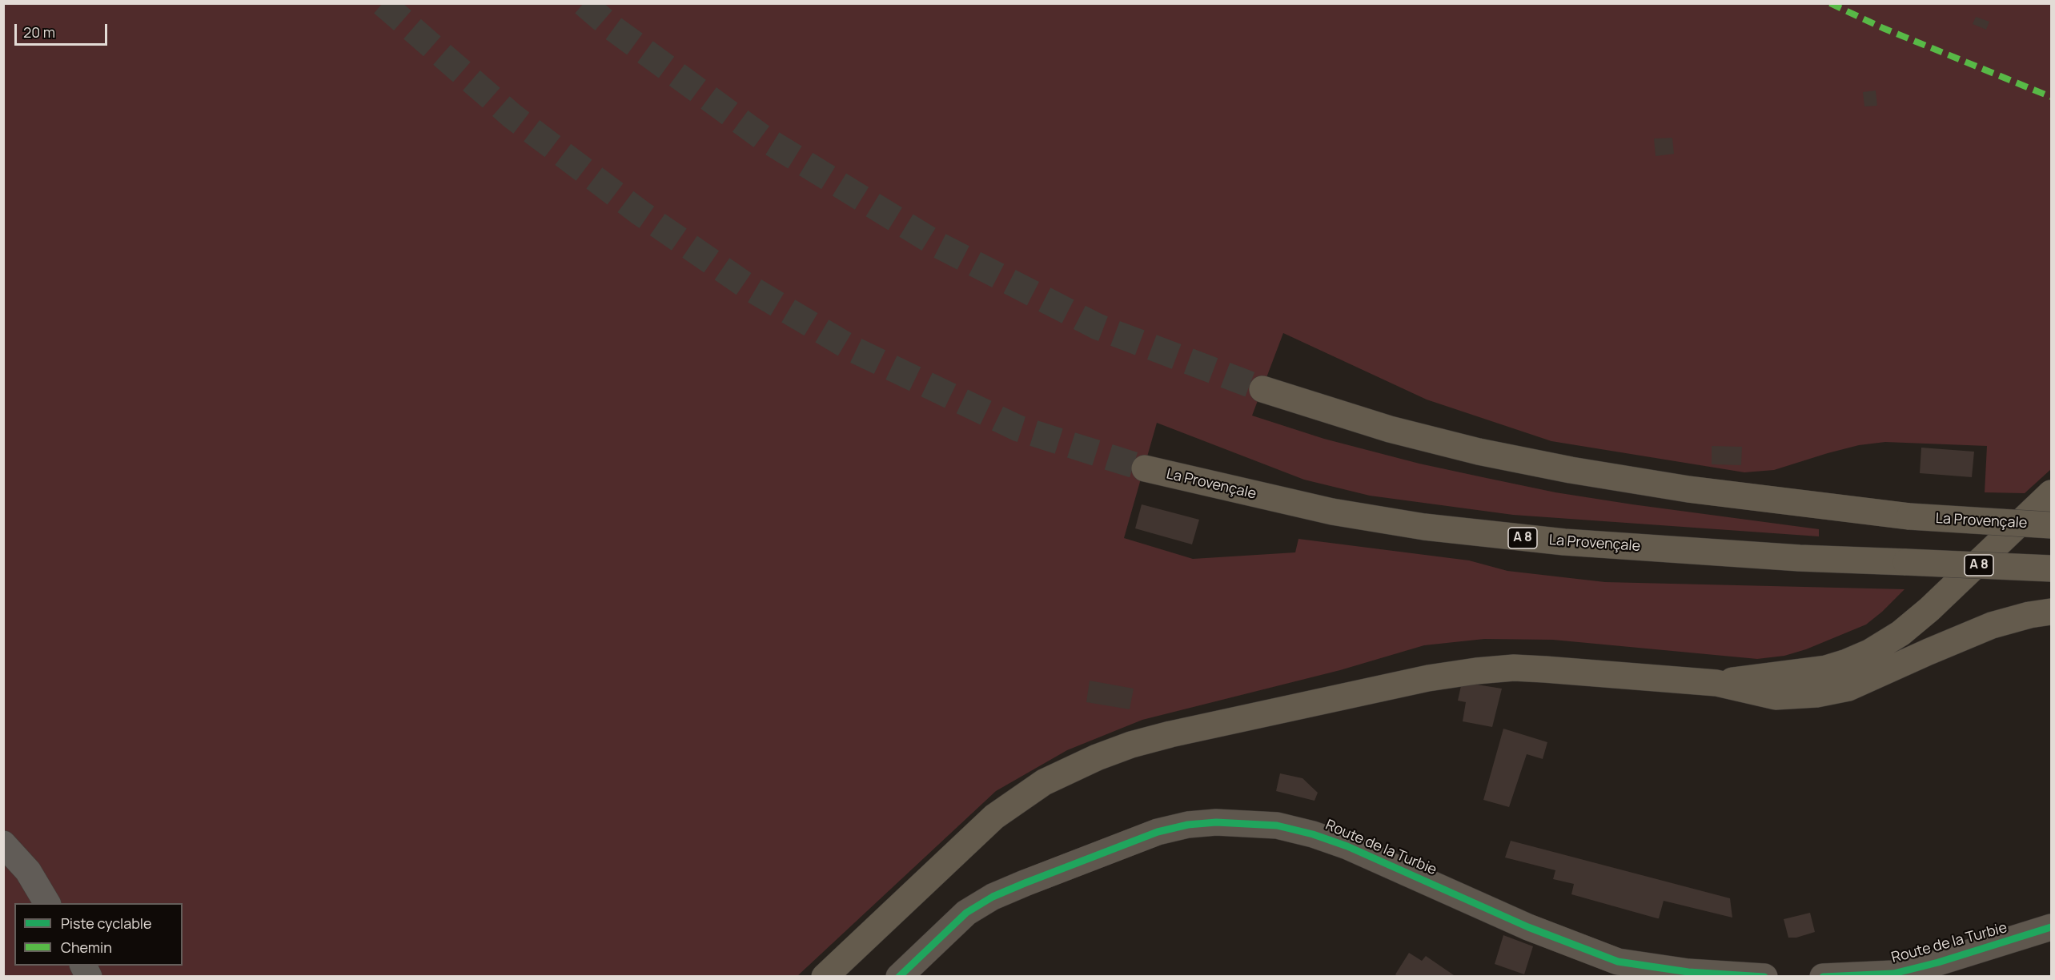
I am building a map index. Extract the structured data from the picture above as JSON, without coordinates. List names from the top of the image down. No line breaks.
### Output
{"streets":{"highway":["La Provençale","A 8"],"main road":["Route de la Turbie"]},"legend":["Piste cyclable","Chemin"],"scale_bar":"20 m"}
